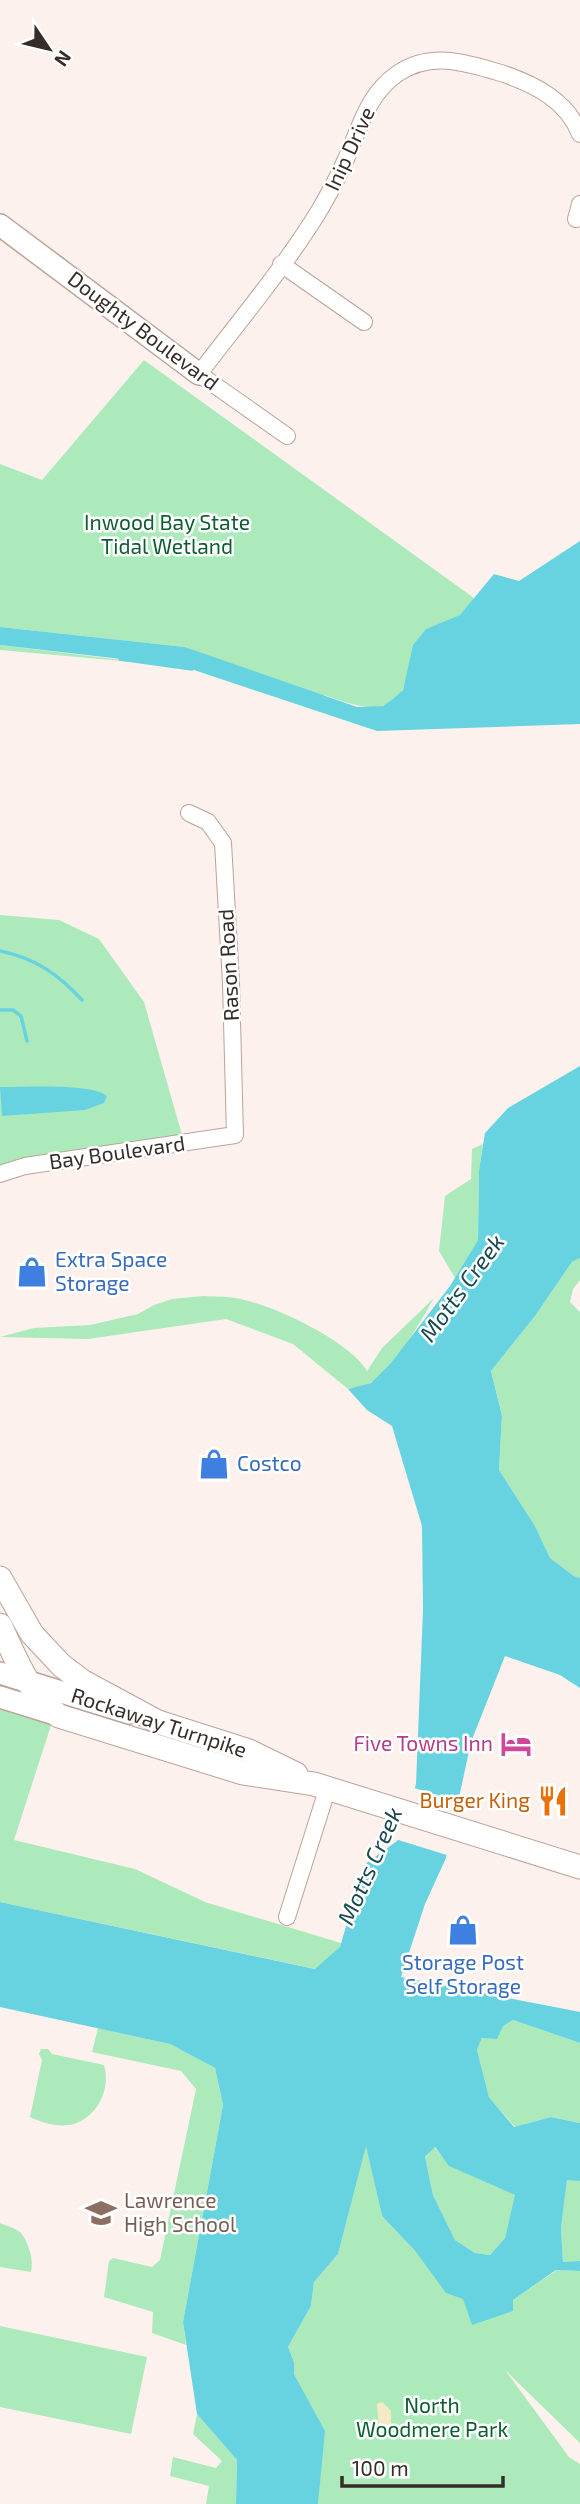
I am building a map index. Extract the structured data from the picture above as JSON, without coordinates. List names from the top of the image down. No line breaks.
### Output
{"streets":{"highway":["Rockaway Turnpike"],"main road":["Doughty Boulevard"],"street":["Inip Drive","Rason Road","Bay Boulevard"]},"crossings":[["Inip Drive","Doughty Boulevard"],["Rason Road","Bay Boulevard"]],"water":["Motts Creek"],"parks":["Inwood Bay State Tidal Wetland","North Woodmere Park"],"places":{"shop":["Extra Space Storage","Costco","Storage Post Self Storage"],"hotel":["Five Towns Inn"],"restaurant":["Burger King"],"school or university":["Lawrence High School"]},"scale_bar":"100 m","north":"bottom right"}
